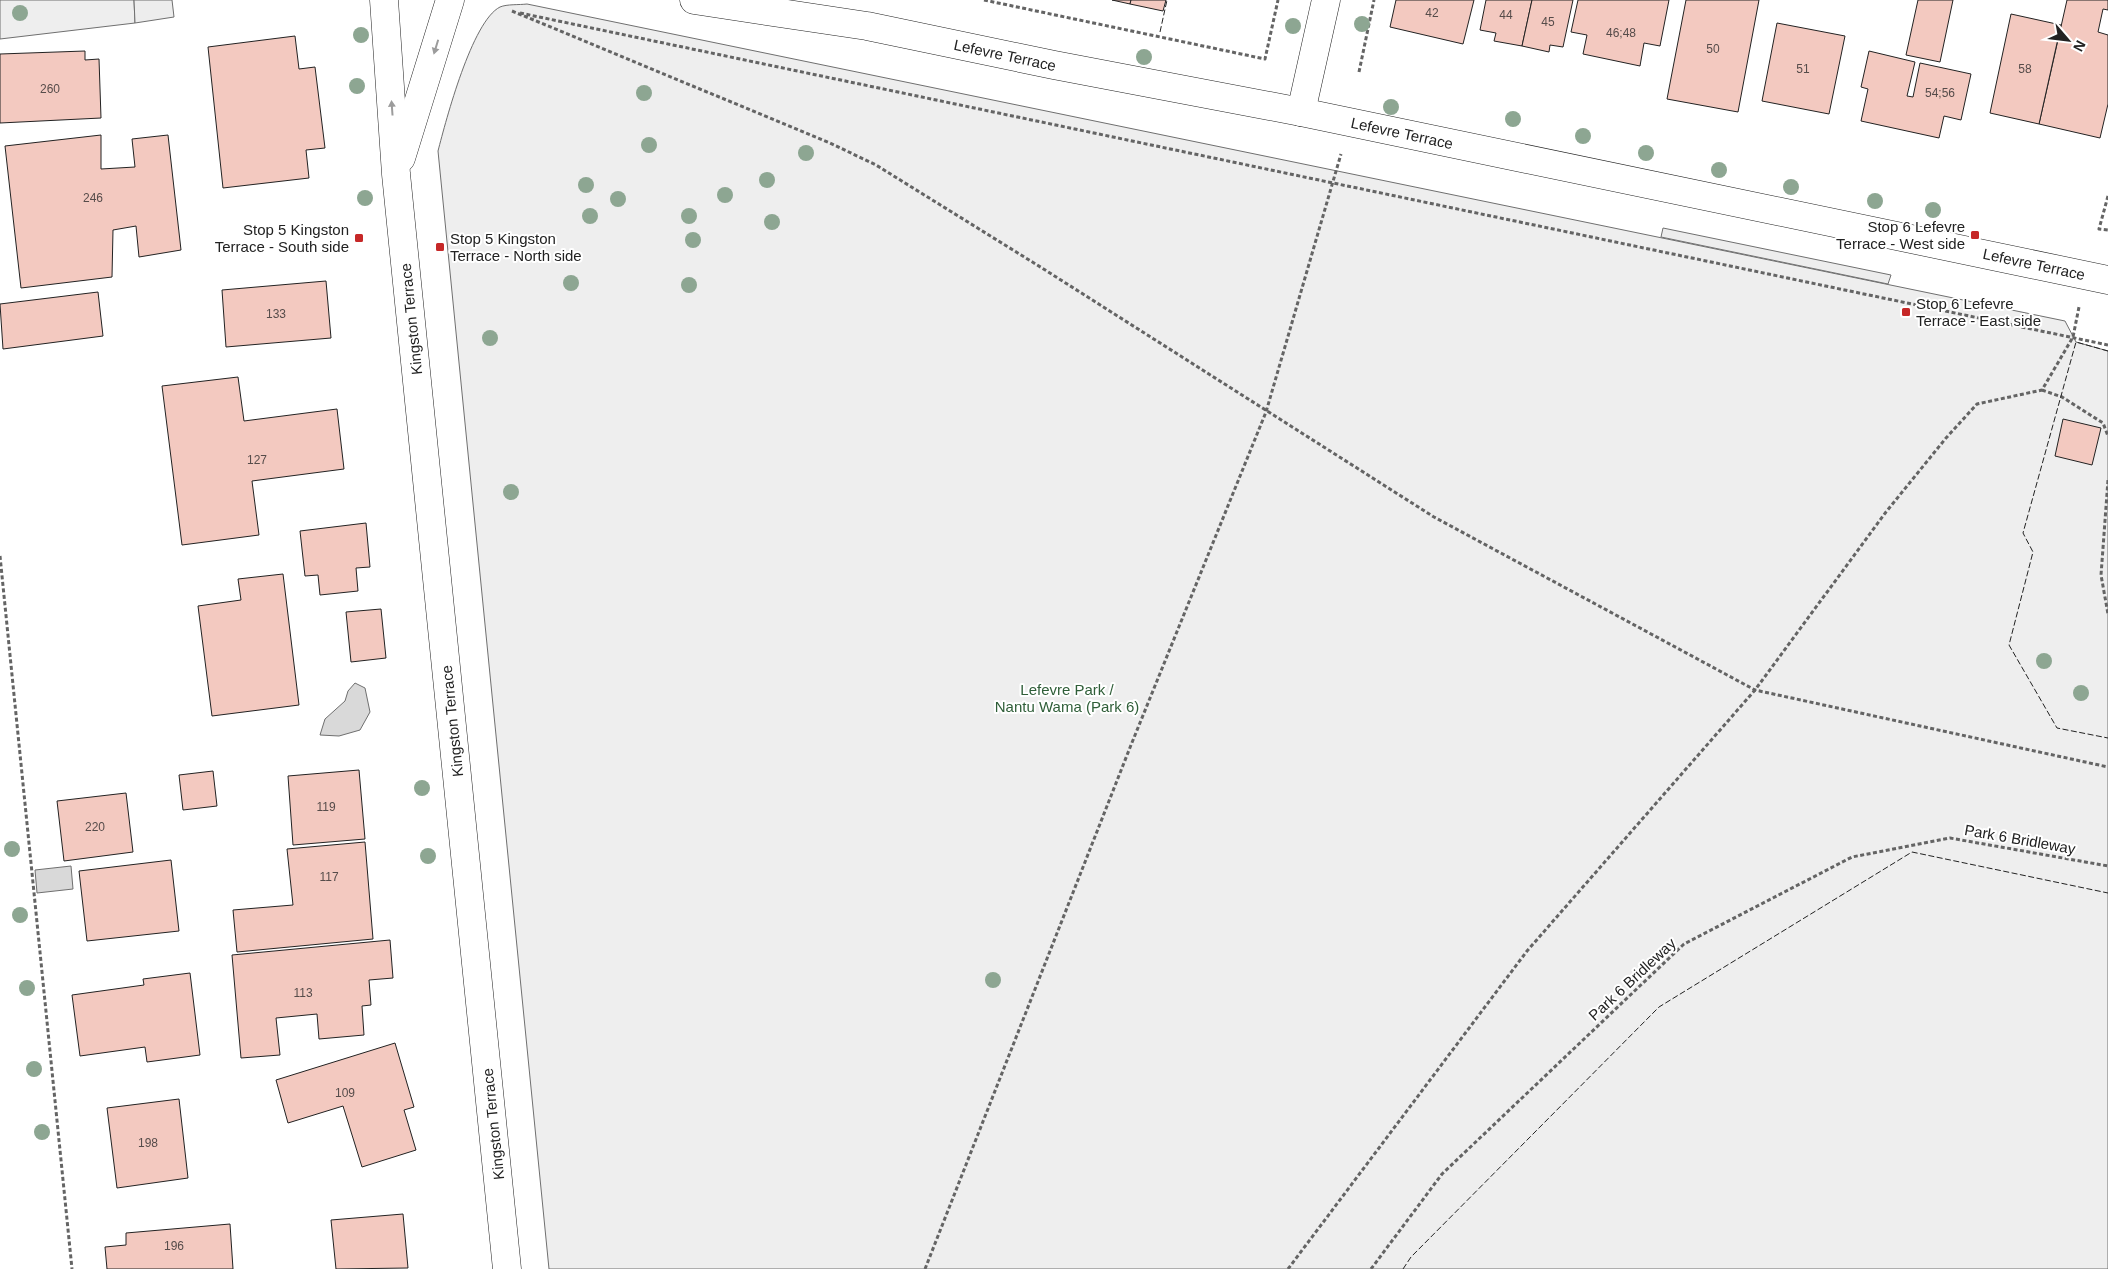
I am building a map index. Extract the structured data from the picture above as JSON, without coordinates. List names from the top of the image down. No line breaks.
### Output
{"streets":{"street":["Lefevre Terrace","Kingston Terrace"],"path":["Park 6 Bridleway"]},"parks":["Lefevre Park / Nantu Wama (Park 6)"],"places":{"transit":["Stop 6 Lefevre Terrace - West side","Stop 5 Kingston Terrace - South side","Stop 5 Kingston Terrace - North side","Stop 6 Lefevre Terrace - East side"]},"house_numbers":["42","44","45","46;48","50","51","58","260","54;56","246","133","127","119","220","117","113","109","198","196"],"north":"bottom right"}
